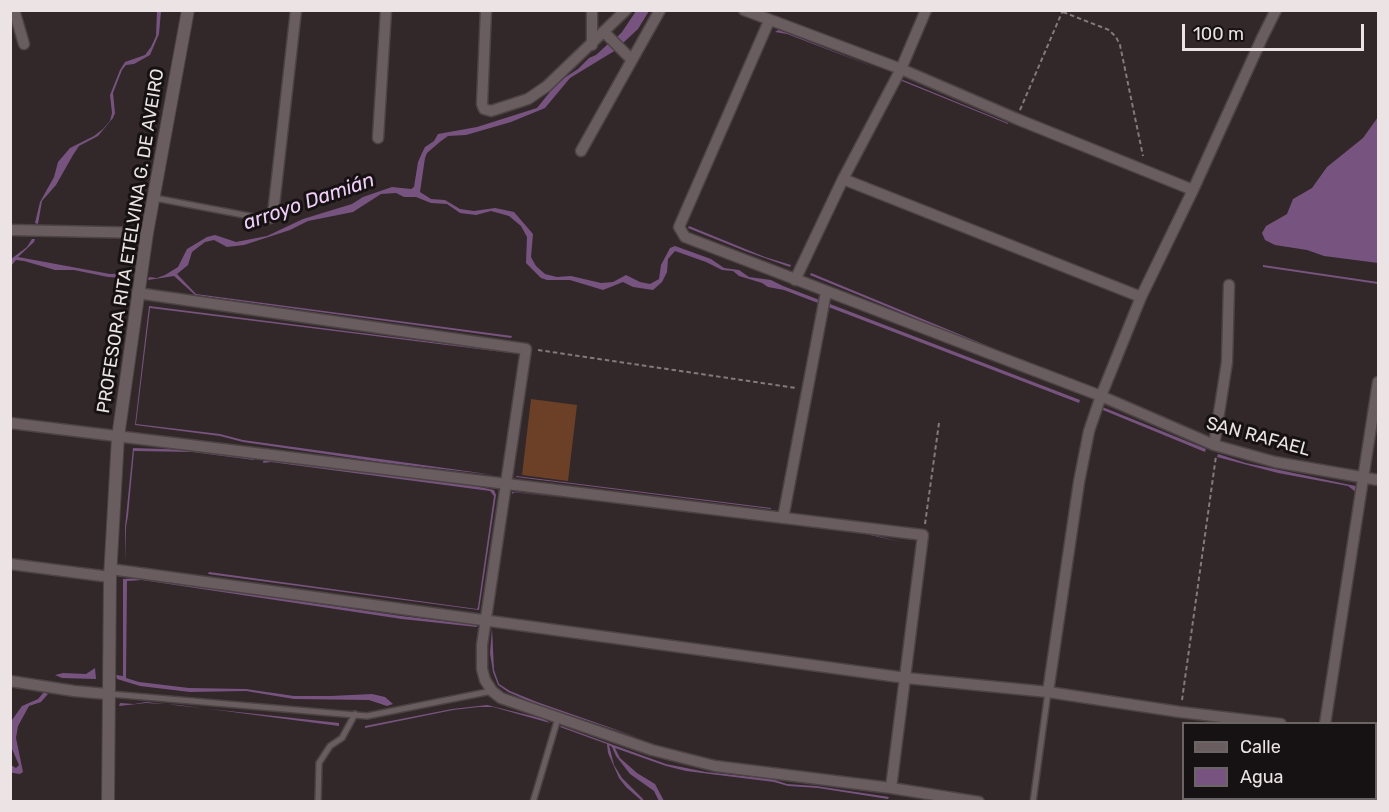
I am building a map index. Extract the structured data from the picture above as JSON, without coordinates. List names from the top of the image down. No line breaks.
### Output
{"streets":{"street":["PROFESORA RITA ETELVINA G. DE AVEIRO","SAN RAFAEL"]},"water":["arroyo Damián"],"legend":["Calle","Agua"],"scale_bar":"100 m"}
